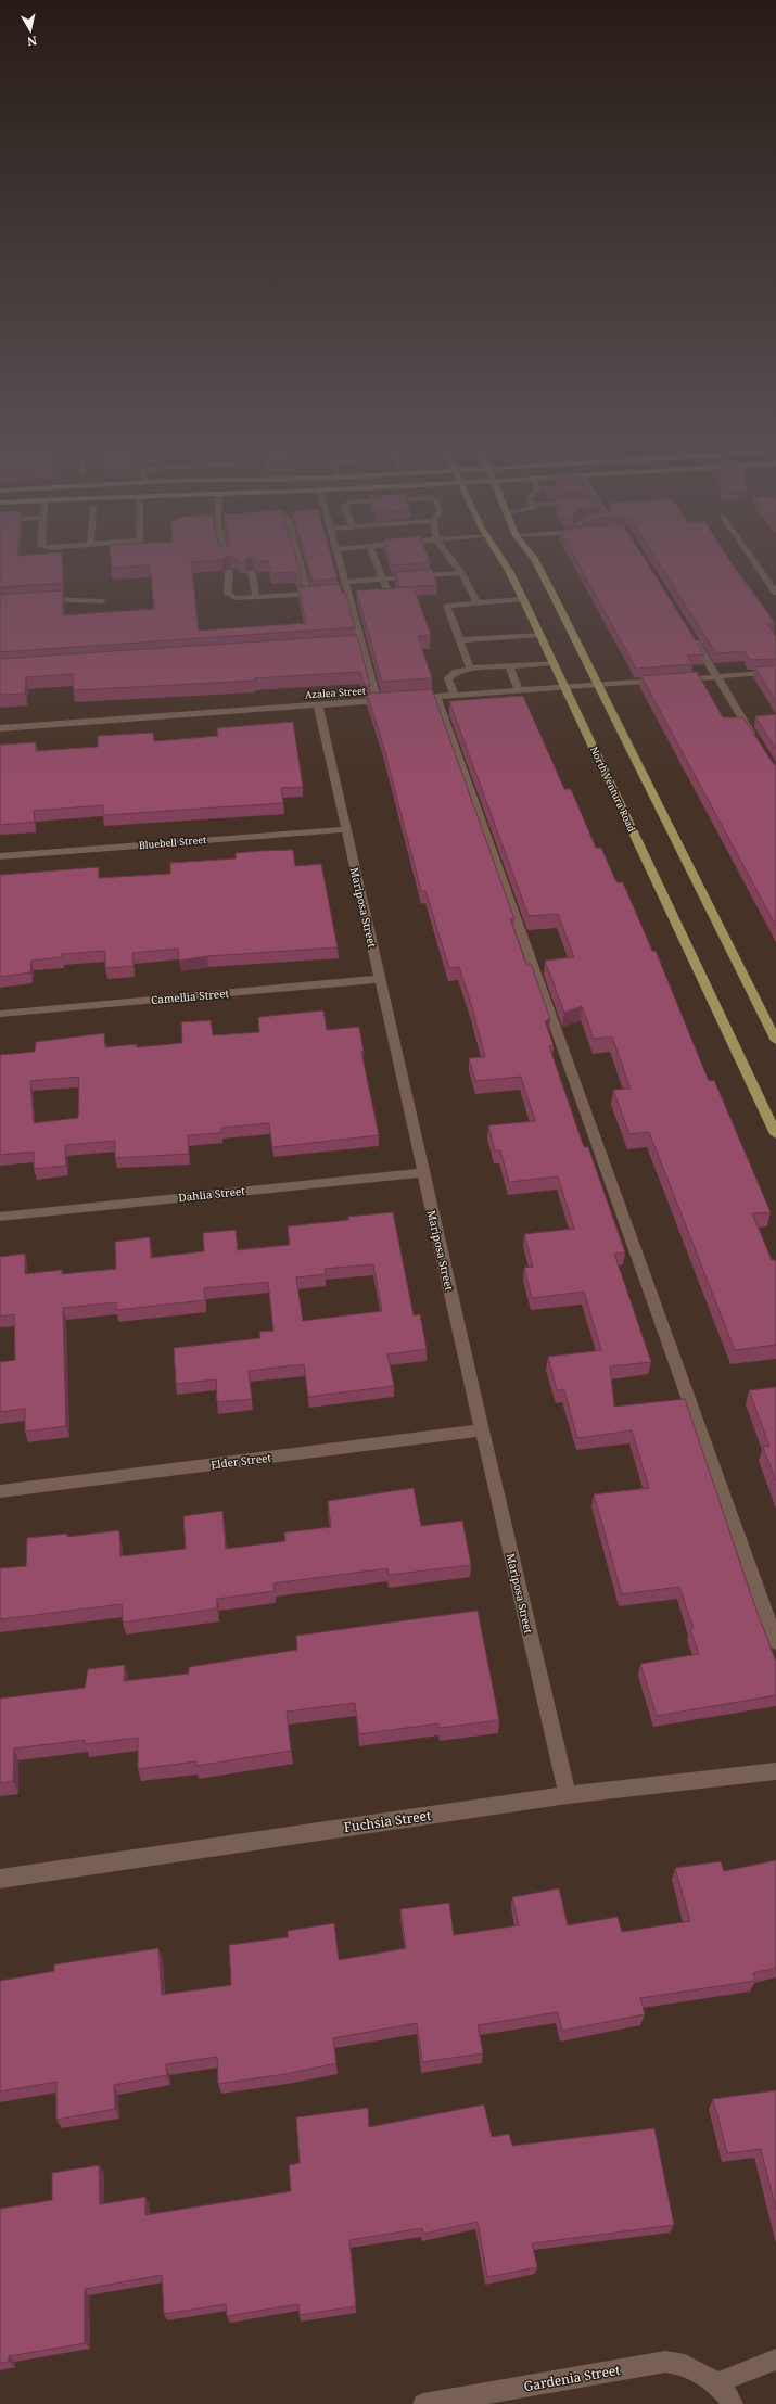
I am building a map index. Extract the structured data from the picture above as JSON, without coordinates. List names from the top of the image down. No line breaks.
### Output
{"streets":{"main road":["North Ventura Road"],"street":["Azalea Street","Bluebell Street","Mariposa Street","Camellia Street","Dahlia Street","Elder Street","Fuchsia Street","Gardenia Street"]},"crossings":[["Azalea Street","Mariposa Street"],["Bluebell Street","Mariposa Street"],["Mariposa Street","Camellia Street"],["Mariposa Street","Dahlia Street"],["Mariposa Street","Elder Street"],["Mariposa Street","Fuchsia Street"]],"north":"bottom"}
